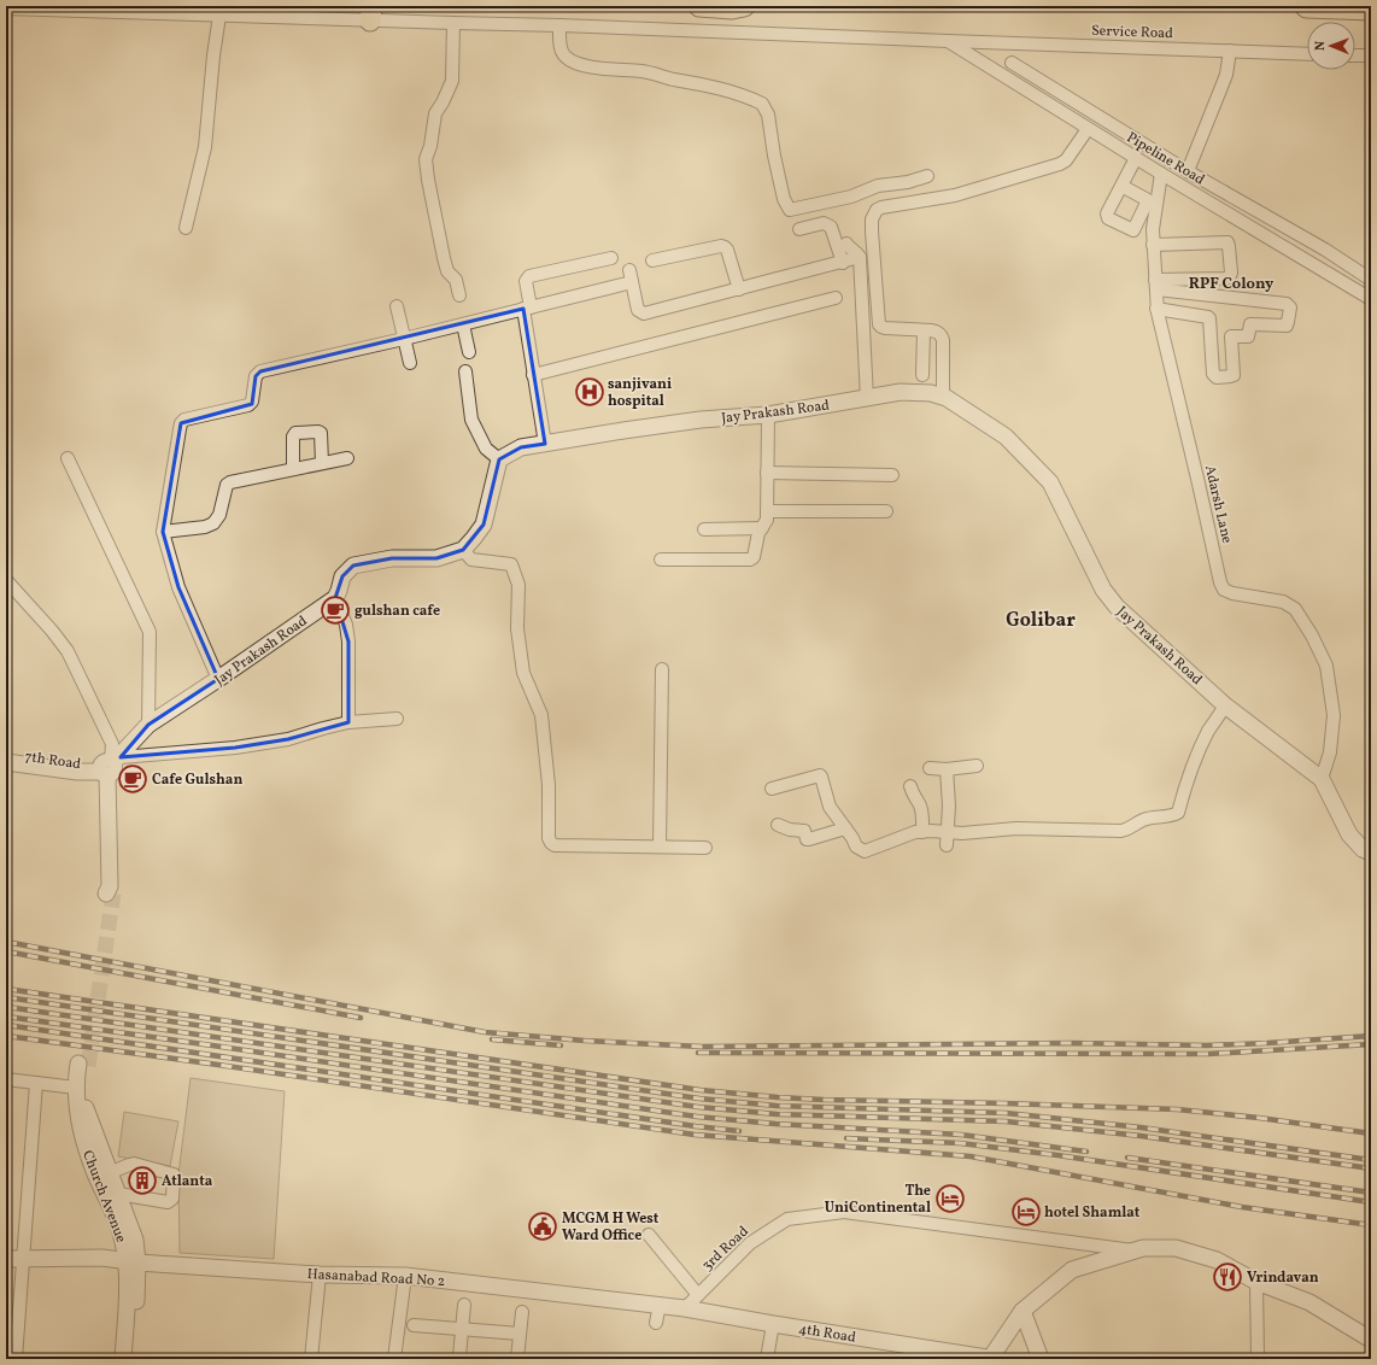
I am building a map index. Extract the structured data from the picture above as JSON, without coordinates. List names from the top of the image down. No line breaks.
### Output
{"streets":{"street":["Service Road","Pipeline Road","Jay Prakash Road","Adarsh Lane","7th Road","Church Avenue","3rd Road","Hasanabad Road No 2","4th Road"]},"crossings":[["Service Road","Pipeline Road"],["Pipeline Road","Adarsh Lane"],["Jay Prakash Road","Adarsh Lane"],["Jay Prakash Road","7th Road"],["Church Avenue","Hasanabad Road No 2"],["3rd Road","Hasanabad Road No 2"],["Hasanabad Road No 2","4th Road"]],"districts":["RPF Colony","Golibar"],"places":{"hospital":["sanjivani hospital"],"cafe":["gulshan cafe","Cafe Gulshan"],"building":["Atlanta"],"hotel":["The UniContinental","hotel Shamlat"],"public building":["MCGM H West Ward Office"],"restaurant":["Vrindavan"]},"north":"left"}
